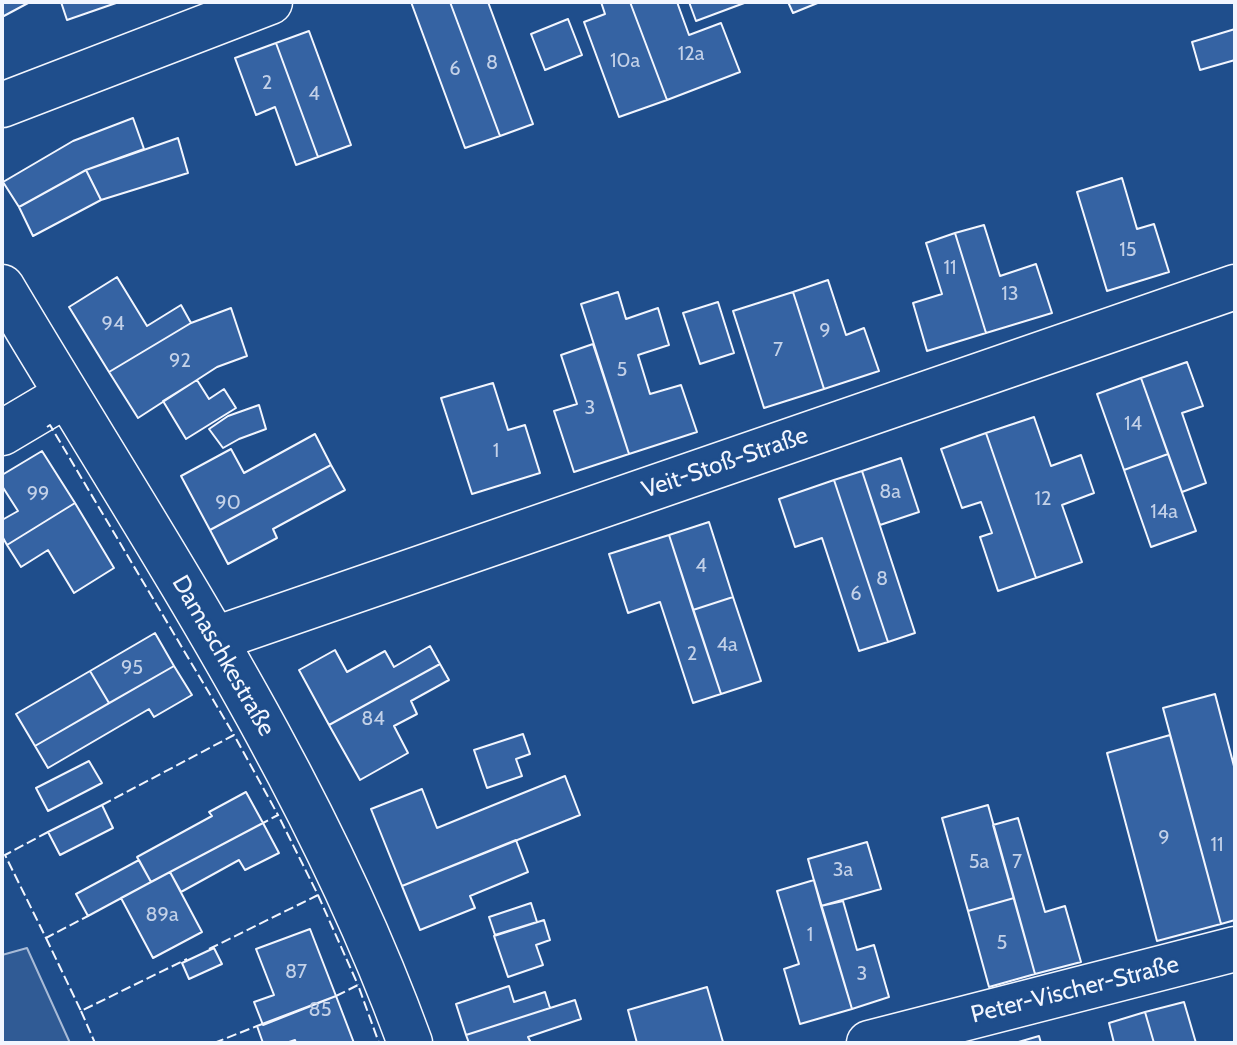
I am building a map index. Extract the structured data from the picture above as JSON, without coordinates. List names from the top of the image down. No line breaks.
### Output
{"streets":{"street":["Veit-Stoß-Straße","Damaschkestraße","Peter-Vischer-Straße"]},"crossings":[["Veit-Stoß-Straße","Damaschkestraße"]],"house_numbers":["12a","10a","8","6","2","4","15","11","13","94","9","7","92","5","3","14","1","8a","99","12","90","14a","4","8","6","4a","2","95","84","9","11","5a","7","3a","89a","1","5","87","3","85"]}
